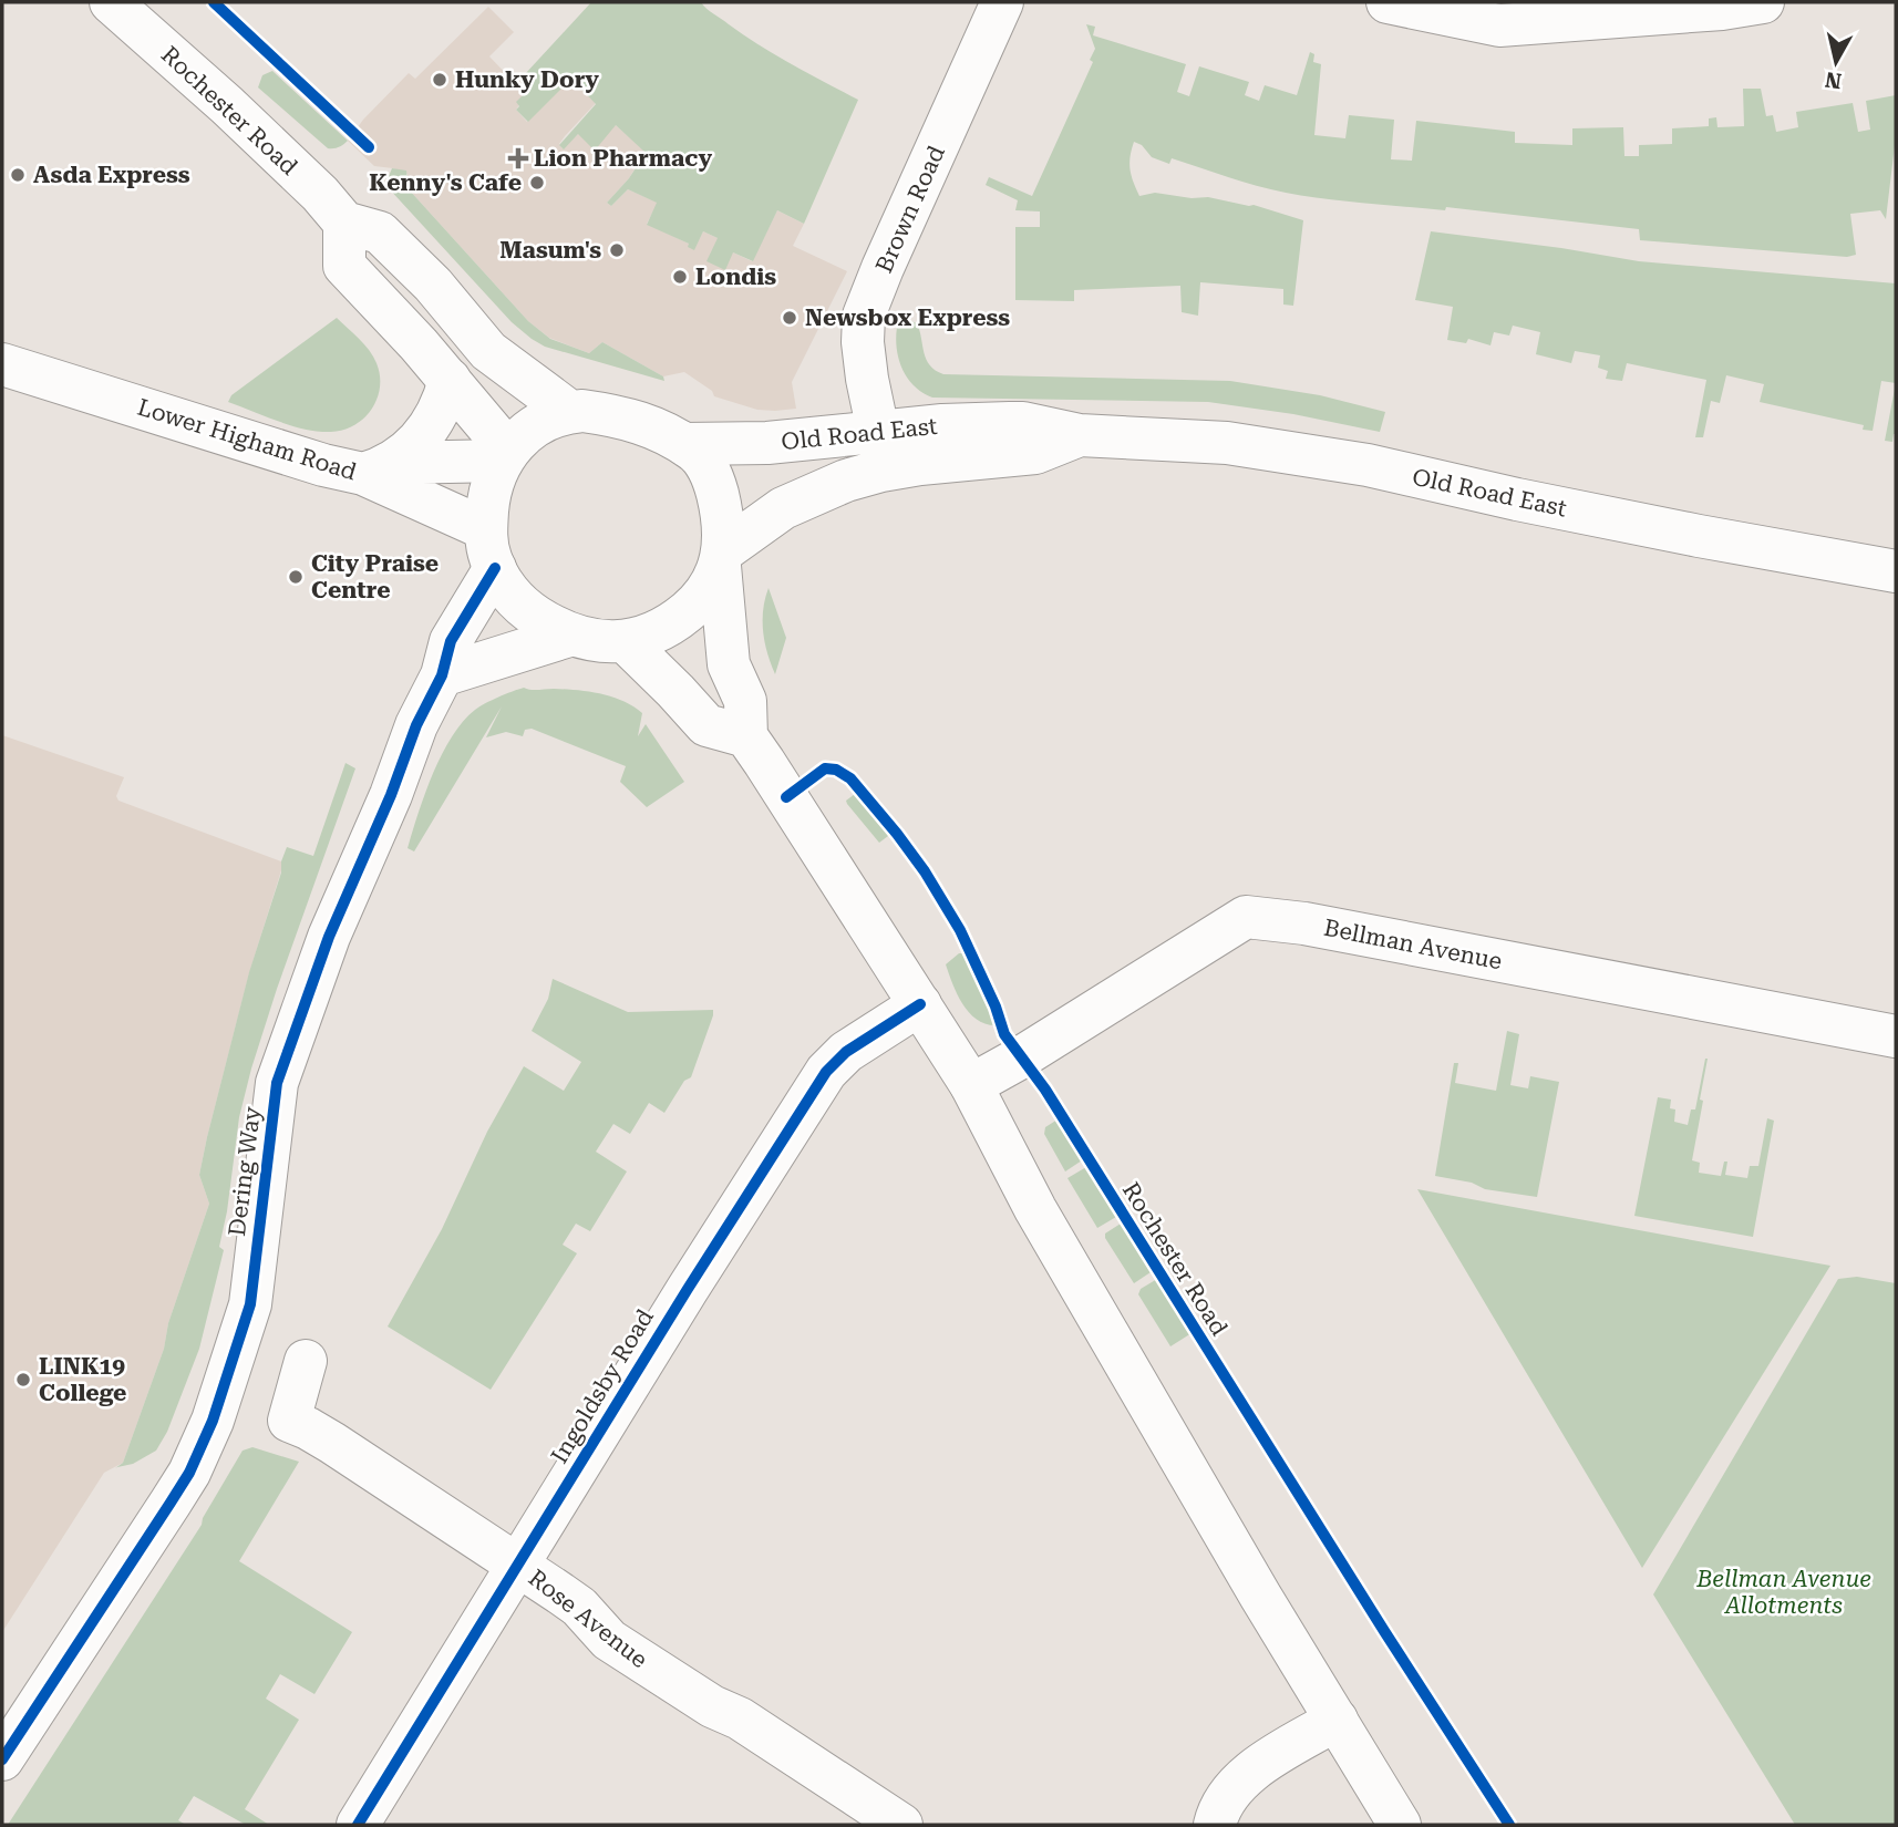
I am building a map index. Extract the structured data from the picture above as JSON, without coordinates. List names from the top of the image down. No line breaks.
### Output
{"streets":{"street":["Rochester Road","Brown Road","Old Road East","Lower Higham Road","Bellman Avenue","Dering Way","Ingoldsby Road","Rose Avenue"]},"crossings":[["Brown Road","Old Road East"],["Old Road East","Lower Higham Road"],["Old Road East","Dering Way"],["Lower Higham Road","Dering Way"],["Ingoldsby Road","Rose Avenue"]],"parks":["Bellman Avenue Allotments"],"places":{"other":["Hunky Dory","Asda Express","Kenny's Cafe","Masum's","Londis","Newsbox Express","City Praise Centre","LINK19 College"],"health":["Lion Pharmacy"]},"north":"bottom"}
